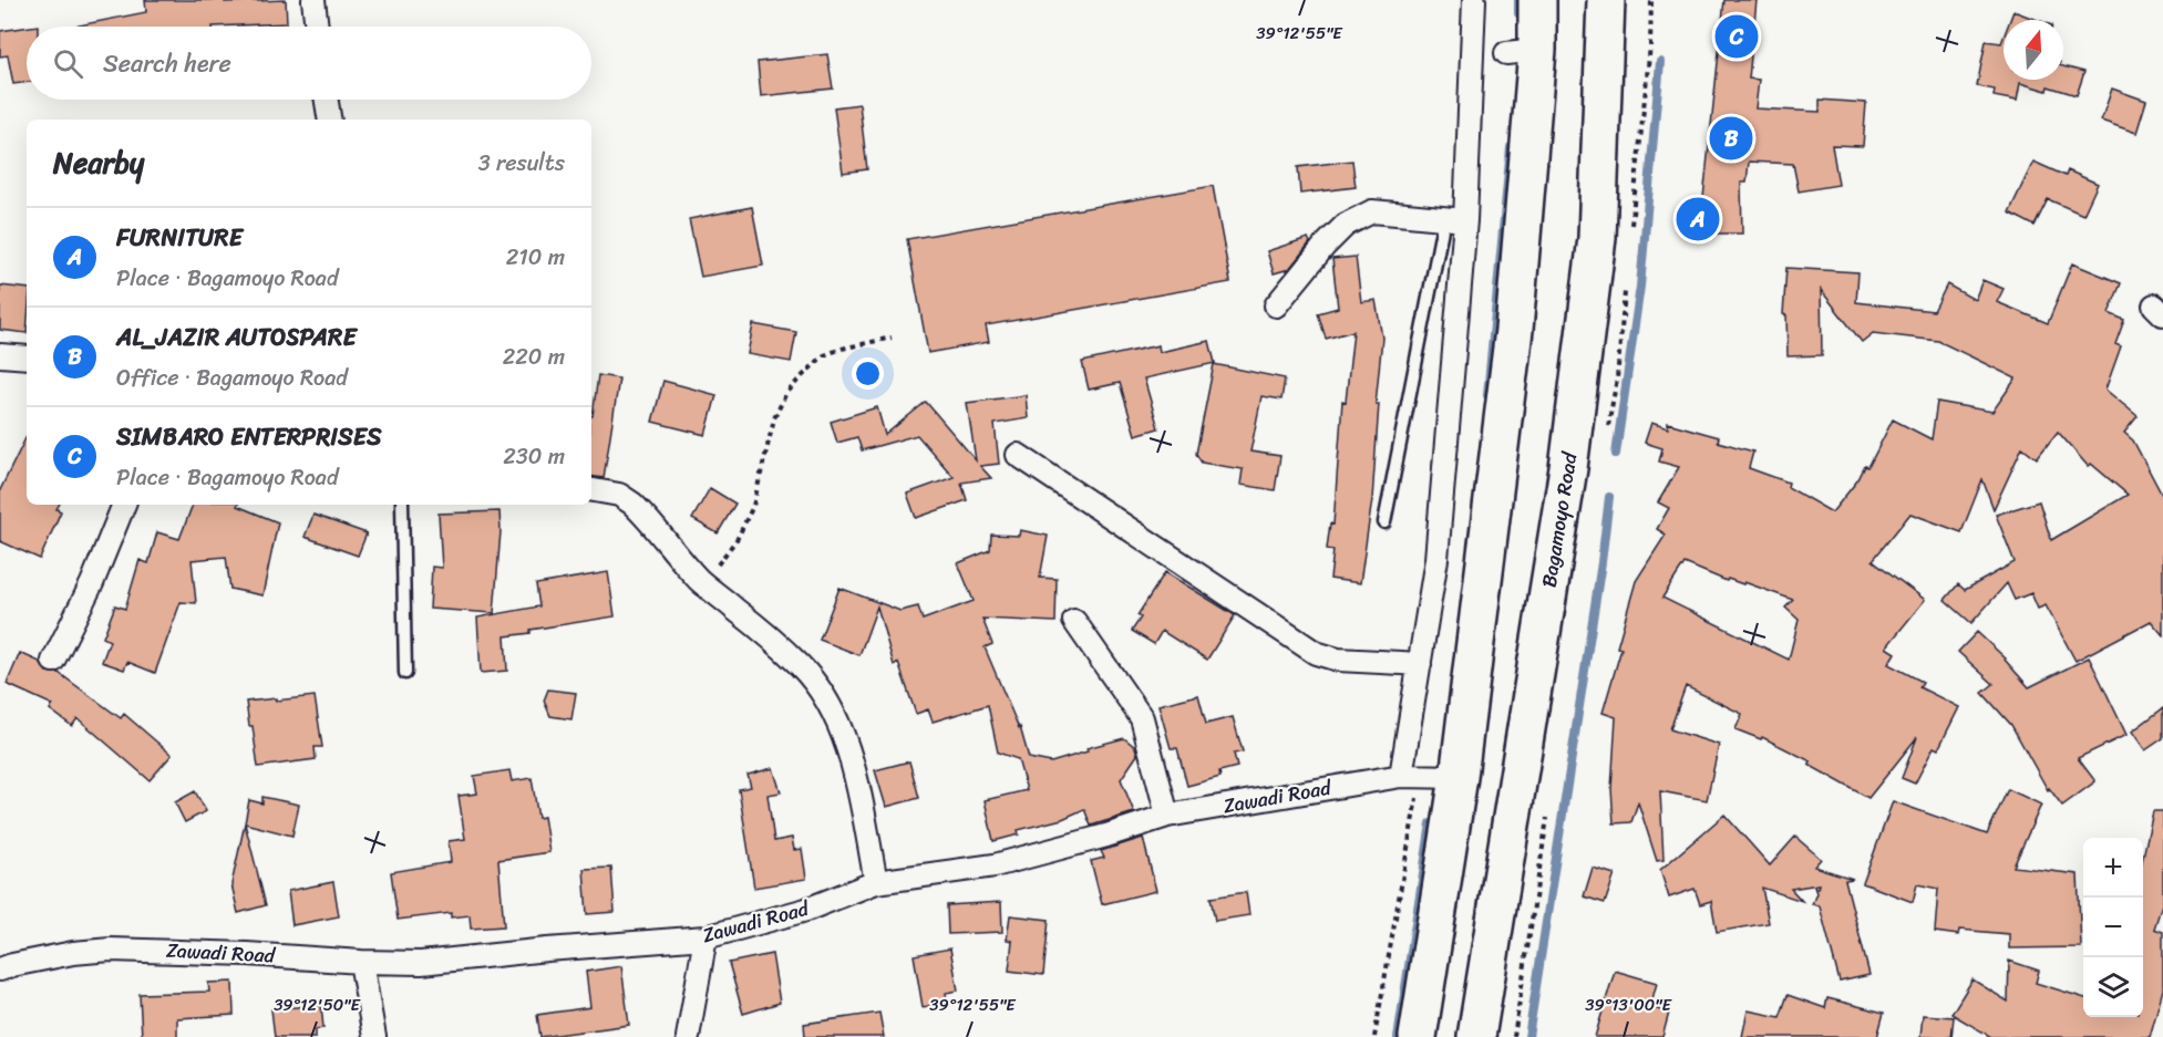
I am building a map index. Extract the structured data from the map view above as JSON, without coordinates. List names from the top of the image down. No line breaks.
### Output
{"streets":{"highway":["Bagamoyo Road"],"street":["Zawadi Road"]},"north":"top","page":{"pins":["C","B","A"],"search":"Search here","heading":["Nearby","3 results"],"list":[{"mark":"A","name":"FURNITURE","note":"Place · Bagamoyo Road","value":"210 m"},{"mark":"B","name":"AL_JAZIR AUTOSPARE","note":"Office · Bagamoyo Road","value":"220 m"},{"mark":"C","name":"SIMBARO ENTERPRISES","note":"Place · Bagamoyo Road","value":"230 m"}],"map_buttons":["+","−"]},"coordinates":["39°12'55\"E","39°12'50\"E","39°13'00\"E"]}
